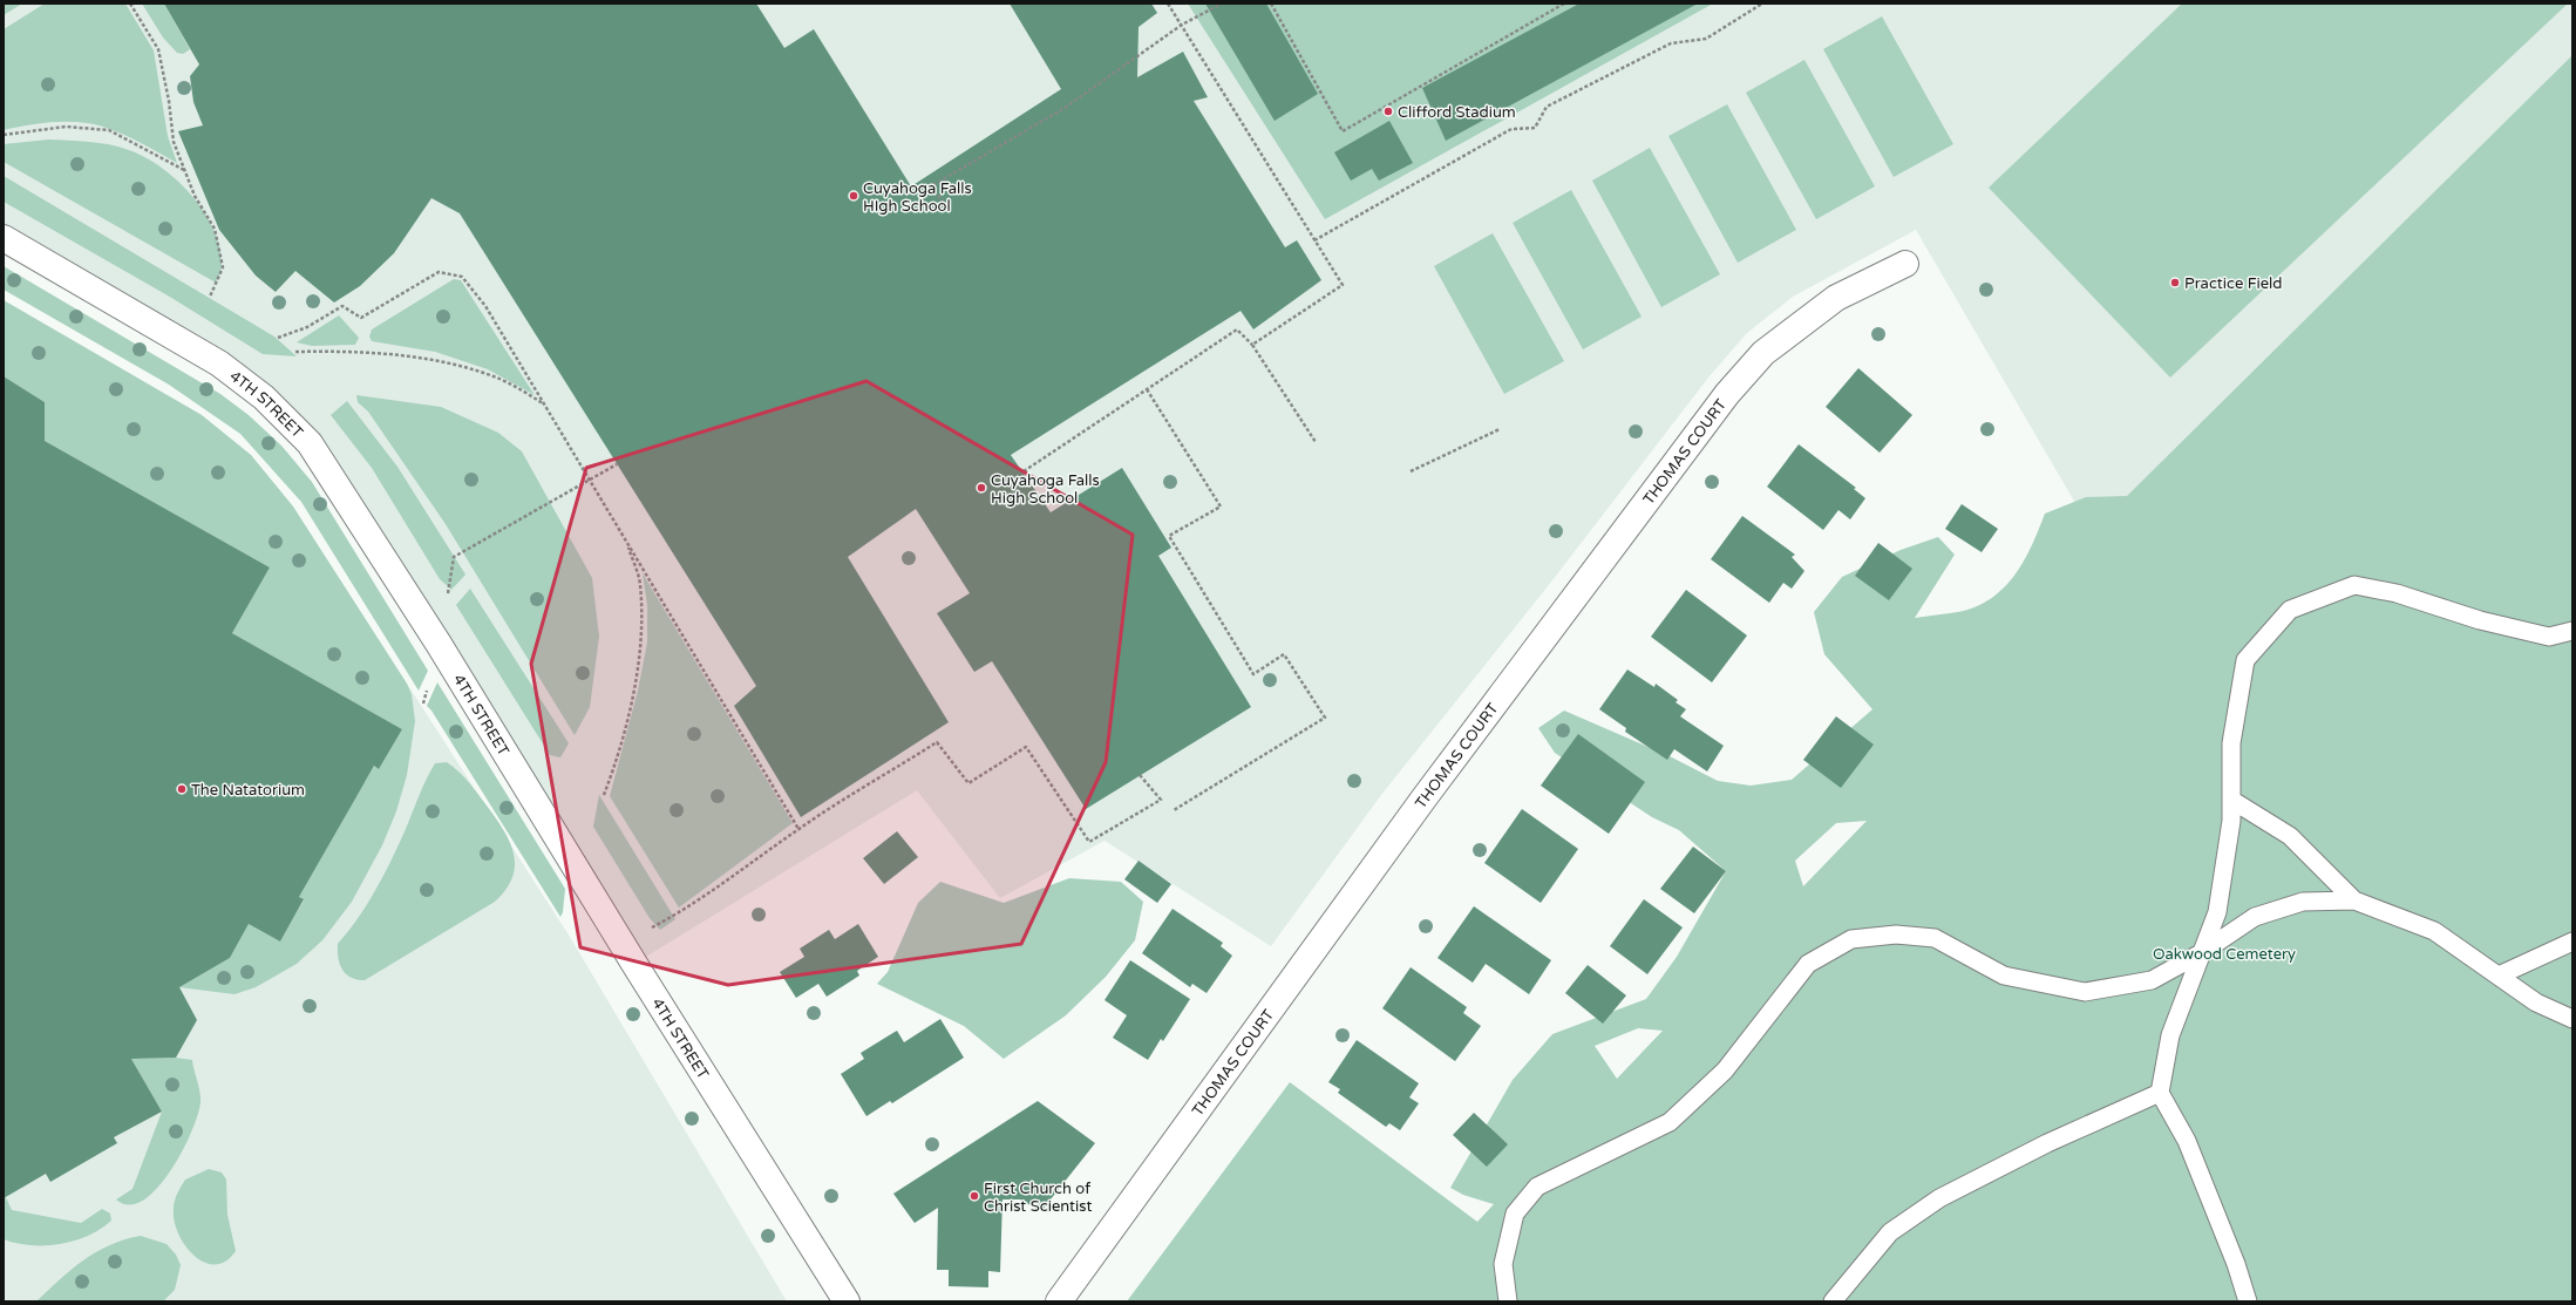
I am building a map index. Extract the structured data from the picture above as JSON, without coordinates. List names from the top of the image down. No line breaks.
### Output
{"streets":{"street":["4TH STREET","THOMAS COURT"]},"parks":["Oakwood Cemetery"],"places":["Clifford Stadium","Cuyahoga Falls HIgh School","Practice Field","Cuyahoga Falls High School","The Natatorium","First Church of Christ Scientist"]}
